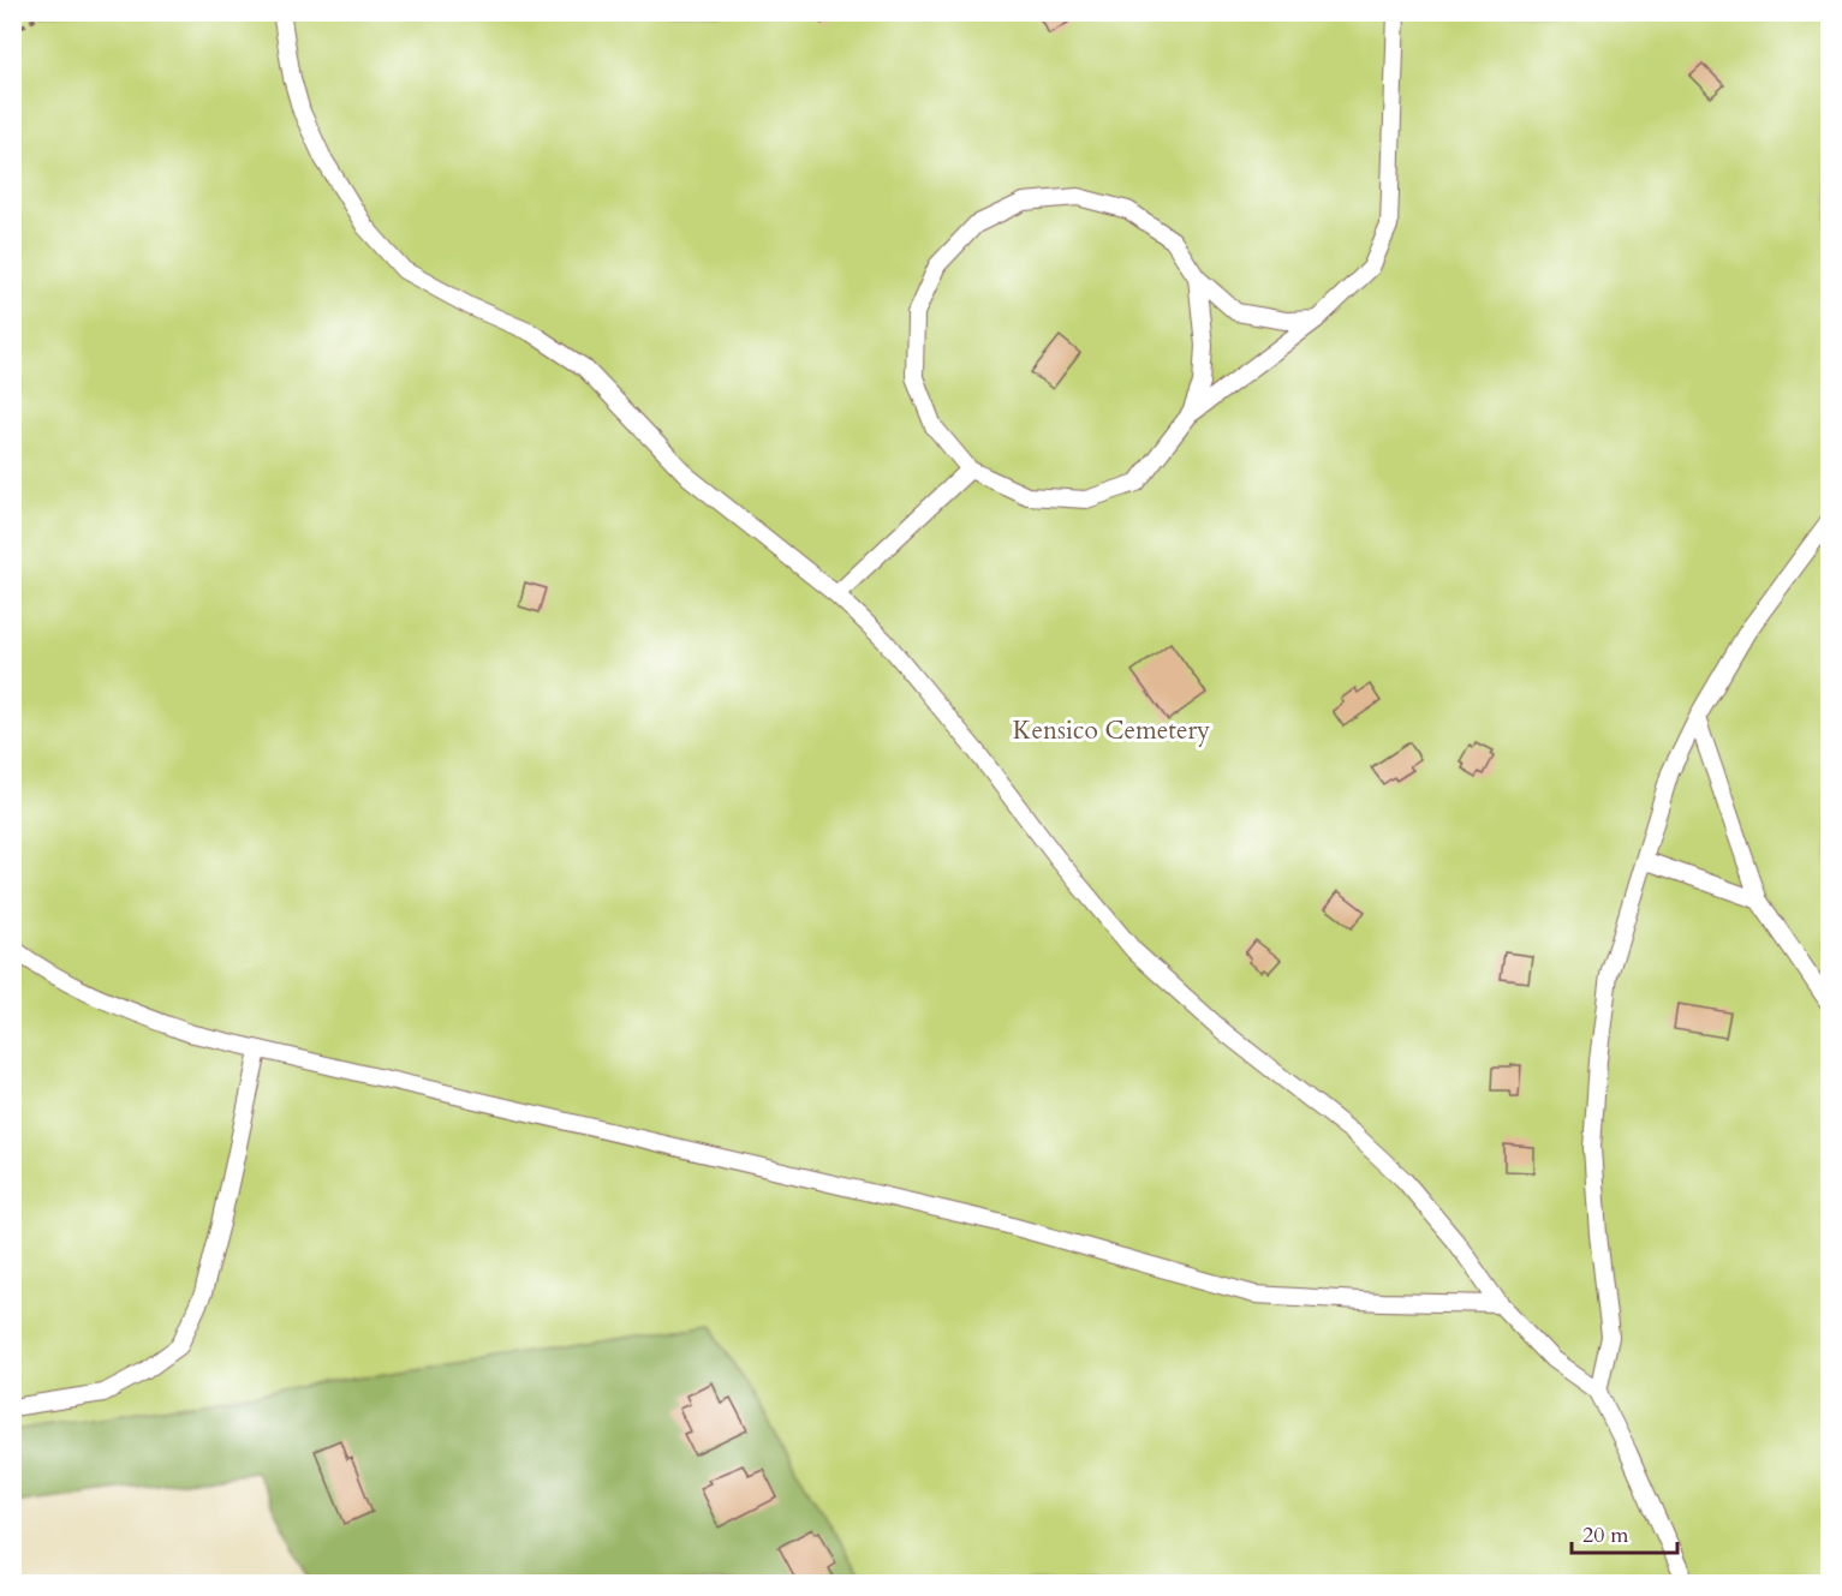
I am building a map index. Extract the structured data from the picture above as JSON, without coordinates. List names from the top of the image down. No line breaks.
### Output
{"parks":["Kensico Cemetery"],"scale_bar":"20 m"}
